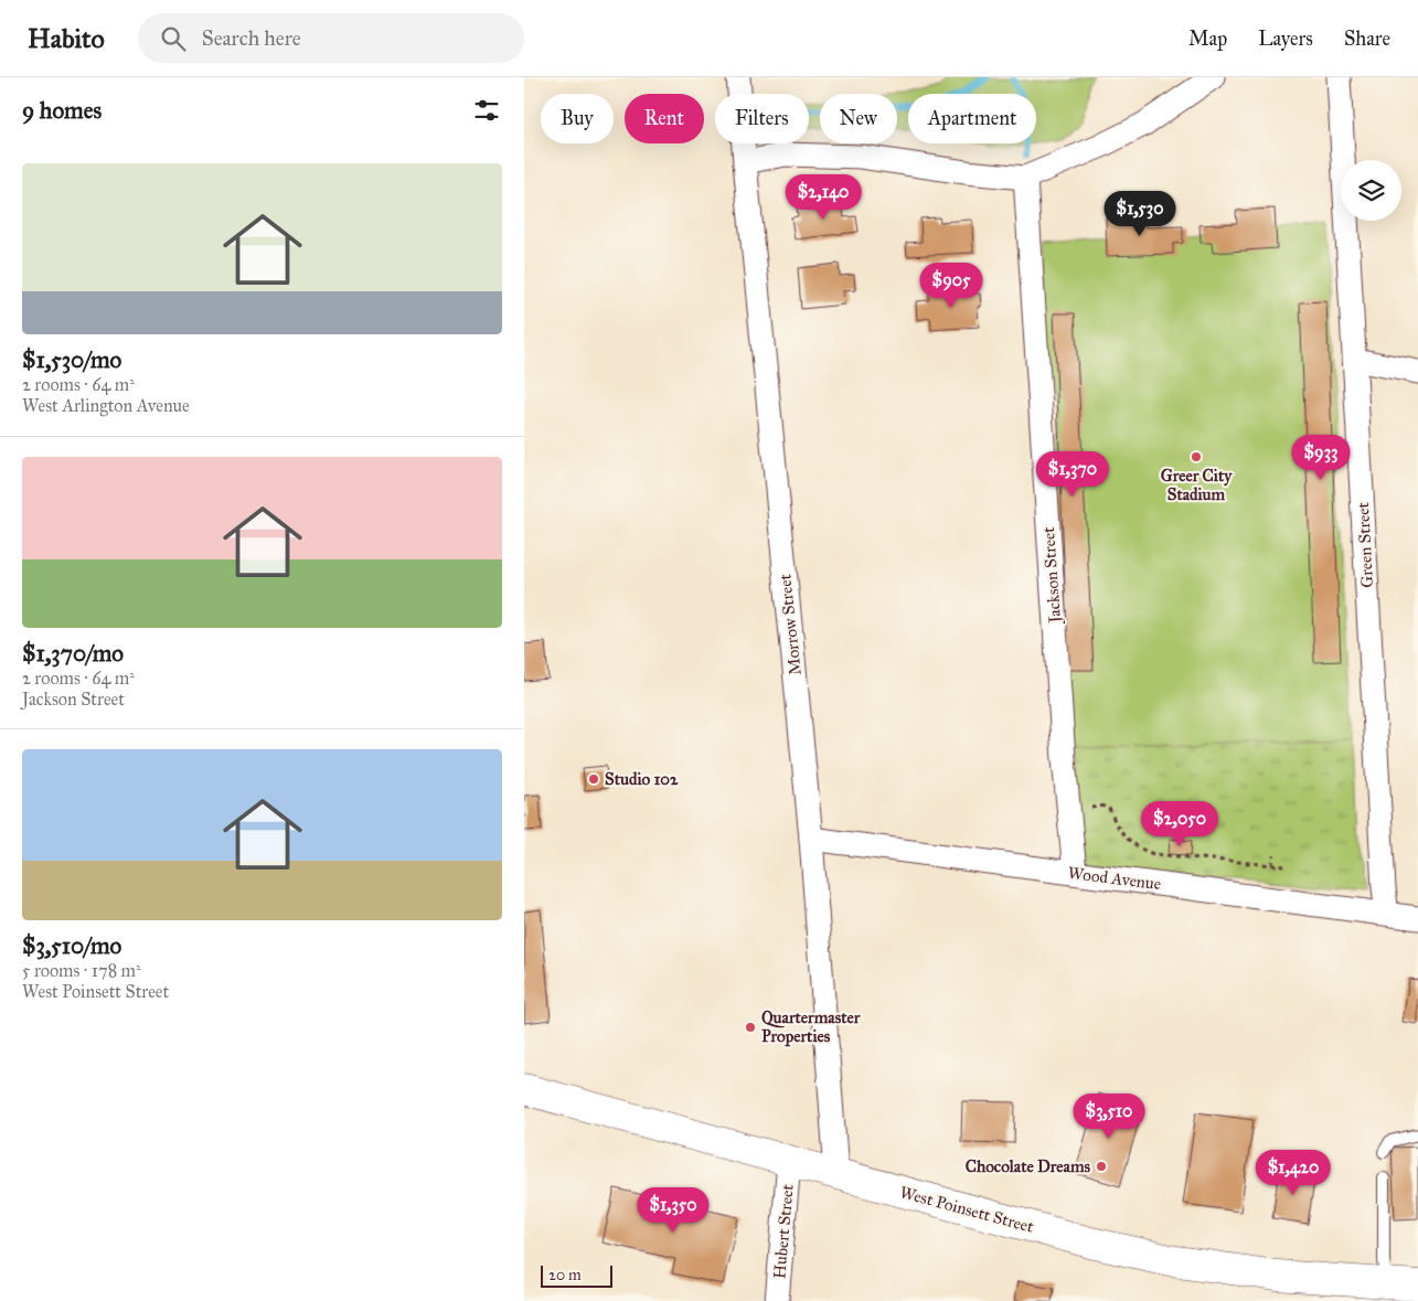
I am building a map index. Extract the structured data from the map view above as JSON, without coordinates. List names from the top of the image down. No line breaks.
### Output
{"streets":{"main road":["West Poinsett Street"],"street":["Green Street","Jackson Street","Morrow Street","Wood Avenue","Hubert Street"]},"crossings":[["Green Street","Wood Avenue"],["Jackson Street","Wood Avenue"],["Morrow Street","Wood Avenue"],["Morrow Street","West Poinsett Street"],["West Poinsett Street","Hubert Street"]],"places":["Greer City Stadium","Studio 102","Quartermaster Properties","Chocolate Dreams"],"scale_bar":"20 m","page":{"header":"Habito","search":"Search here","nav":["Map","Layers","Share"],"heading":"9 homes","chip":["Buy","Rent","Filters","New","Apartment"],"list":[{"name":"$1,530/mo","note":"2 rooms · 64 m² · West Arlington Avenue"},{"name":"$1,370/mo","note":"2 rooms · 64 m² · Jackson Street"},{"name":"$3,510/mo","note":"5 rooms · 178 m² · West Poinsett Street"}],"price":["$2,140","$1,530","$905","$933","$1,370","$2,050","$3,510","$1,420","$1,350"],"scale":"20 m"}}
